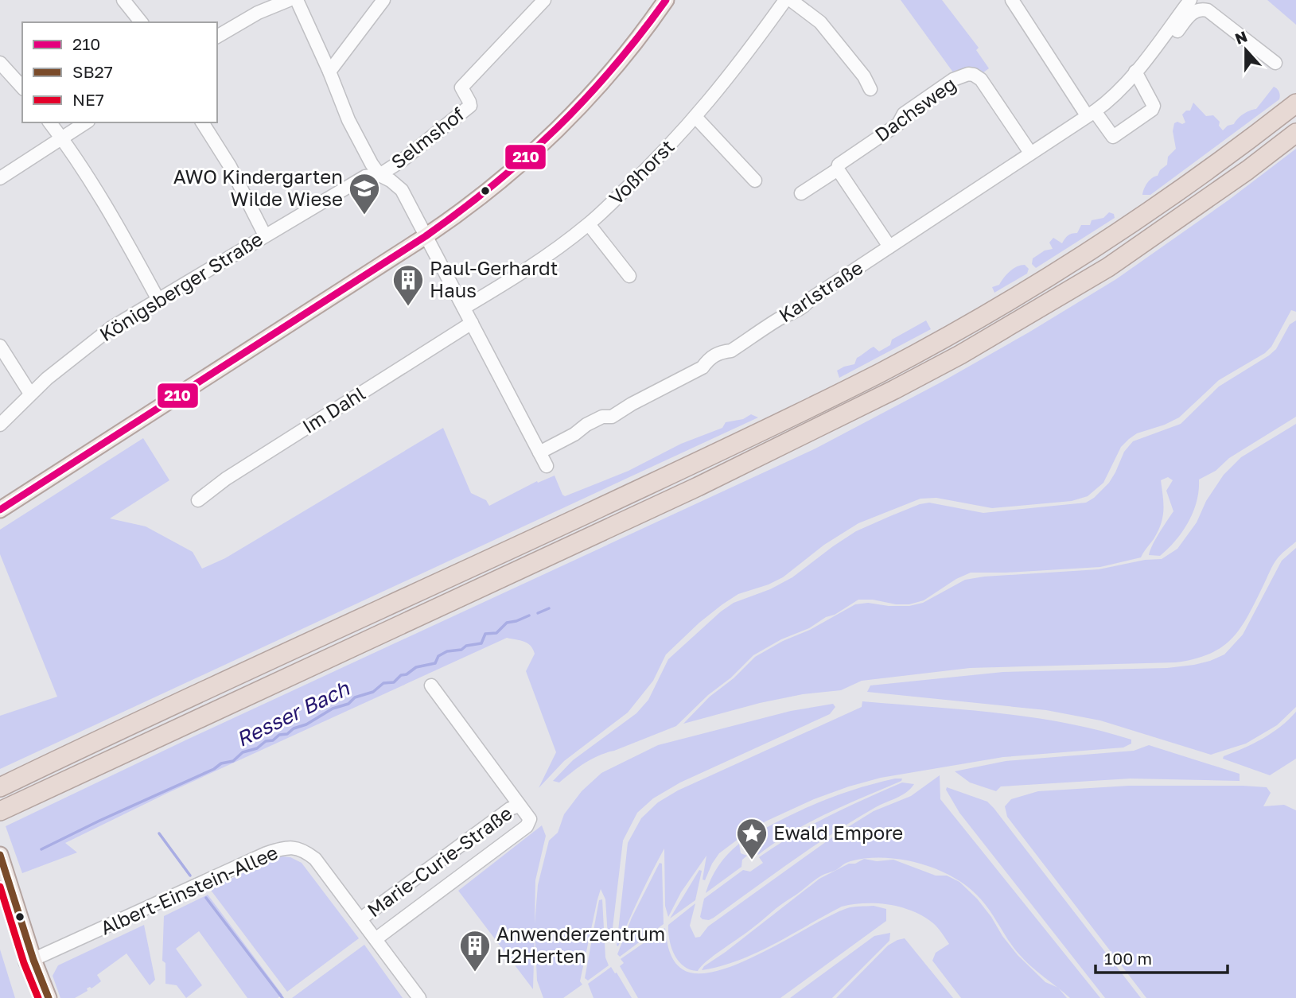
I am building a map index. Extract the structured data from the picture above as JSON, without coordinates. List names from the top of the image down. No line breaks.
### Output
{"streets":{"street":["Dachsweg","Selmshof","Voßhorst","Königsberger Straße","Karlstraße","Im Dahl","Marie-Curie-Straße","Albert-Einstein-Allee"]},"crossings":[["Dachsweg","Karlstraße"],["Selmshof","Königsberger Straße"],["Marie-Curie-Straße","Albert-Einstein-Allee"]],"water":["Resser Bach"],"places":{"school or university":["AWO Kindergarten Wilde Wiese"],"building":["Paul-Gerhardt Haus","Anwenderzentrum H2Herten"],"place":["Ewald Empore"]},"lines":["transit line 210","transit line SB27","transit line NE7"],"legend":["210","SB27","NE7"],"scale_bar":"100 m","north":"top"}
